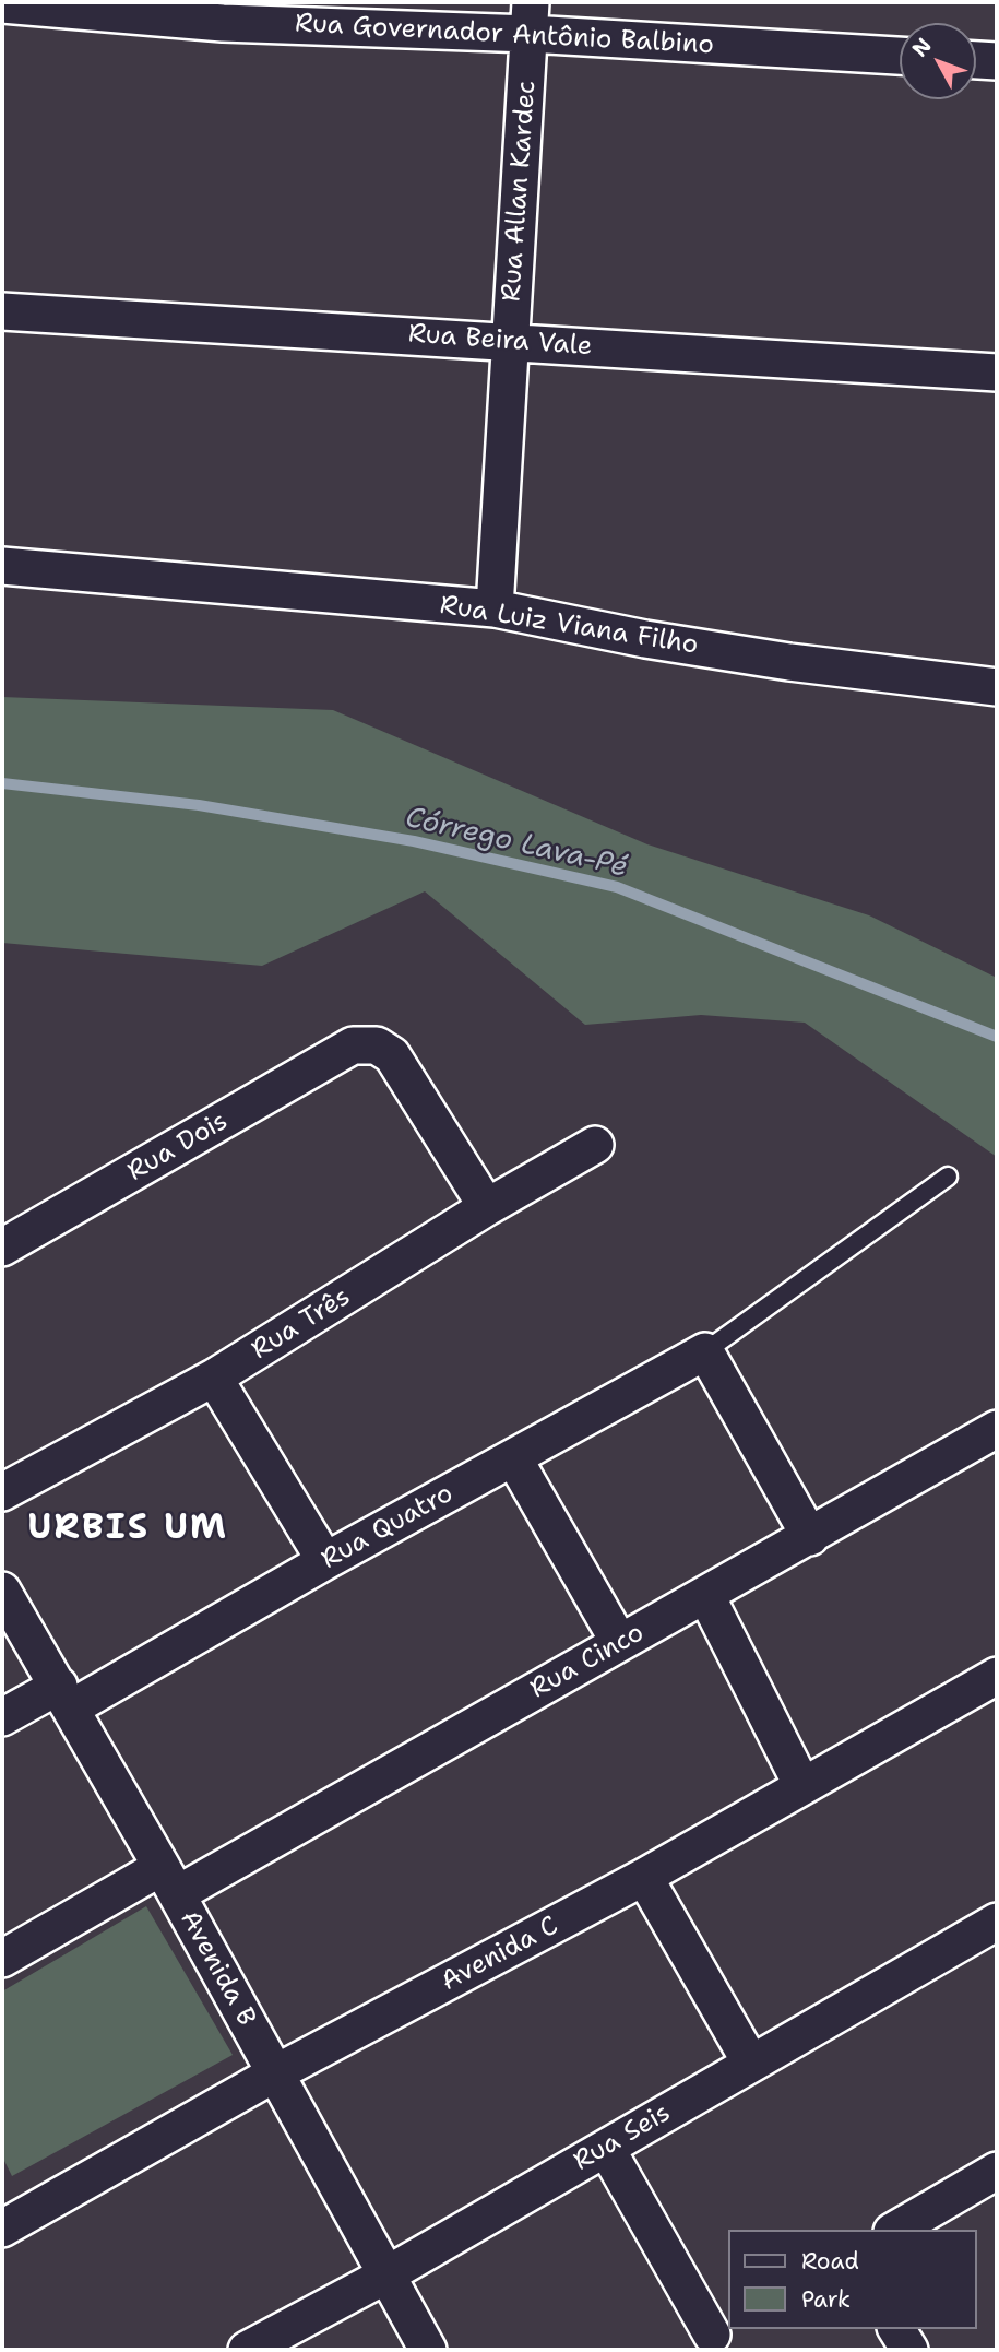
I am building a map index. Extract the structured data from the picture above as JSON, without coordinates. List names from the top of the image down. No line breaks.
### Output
{"streets":{"street":["Rua Governador Antônio Balbino","Rua Allan Kardec","Rua Beira Vale","Rua Luiz Viana Filho","Rua Dois","Rua Três","Rua Quatro","Rua Cinco","Avenida C","Avenida B","Rua Seis"]},"crossings":[["Rua Governador Antônio Balbino","Rua Allan Kardec"],["Rua Allan Kardec","Rua Beira Vale"],["Rua Allan Kardec","Rua Luiz Viana Filho"],["Rua Dois","Rua Três"],["Rua Quatro","Avenida B"],["Rua Cinco","Avenida B"],["Avenida C","Avenida B"],["Avenida B","Rua Seis"]],"districts":["URBIS UM"],"water":["Córrego Lava-Pé"],"legend":["Road","Park"],"north":"top left"}
